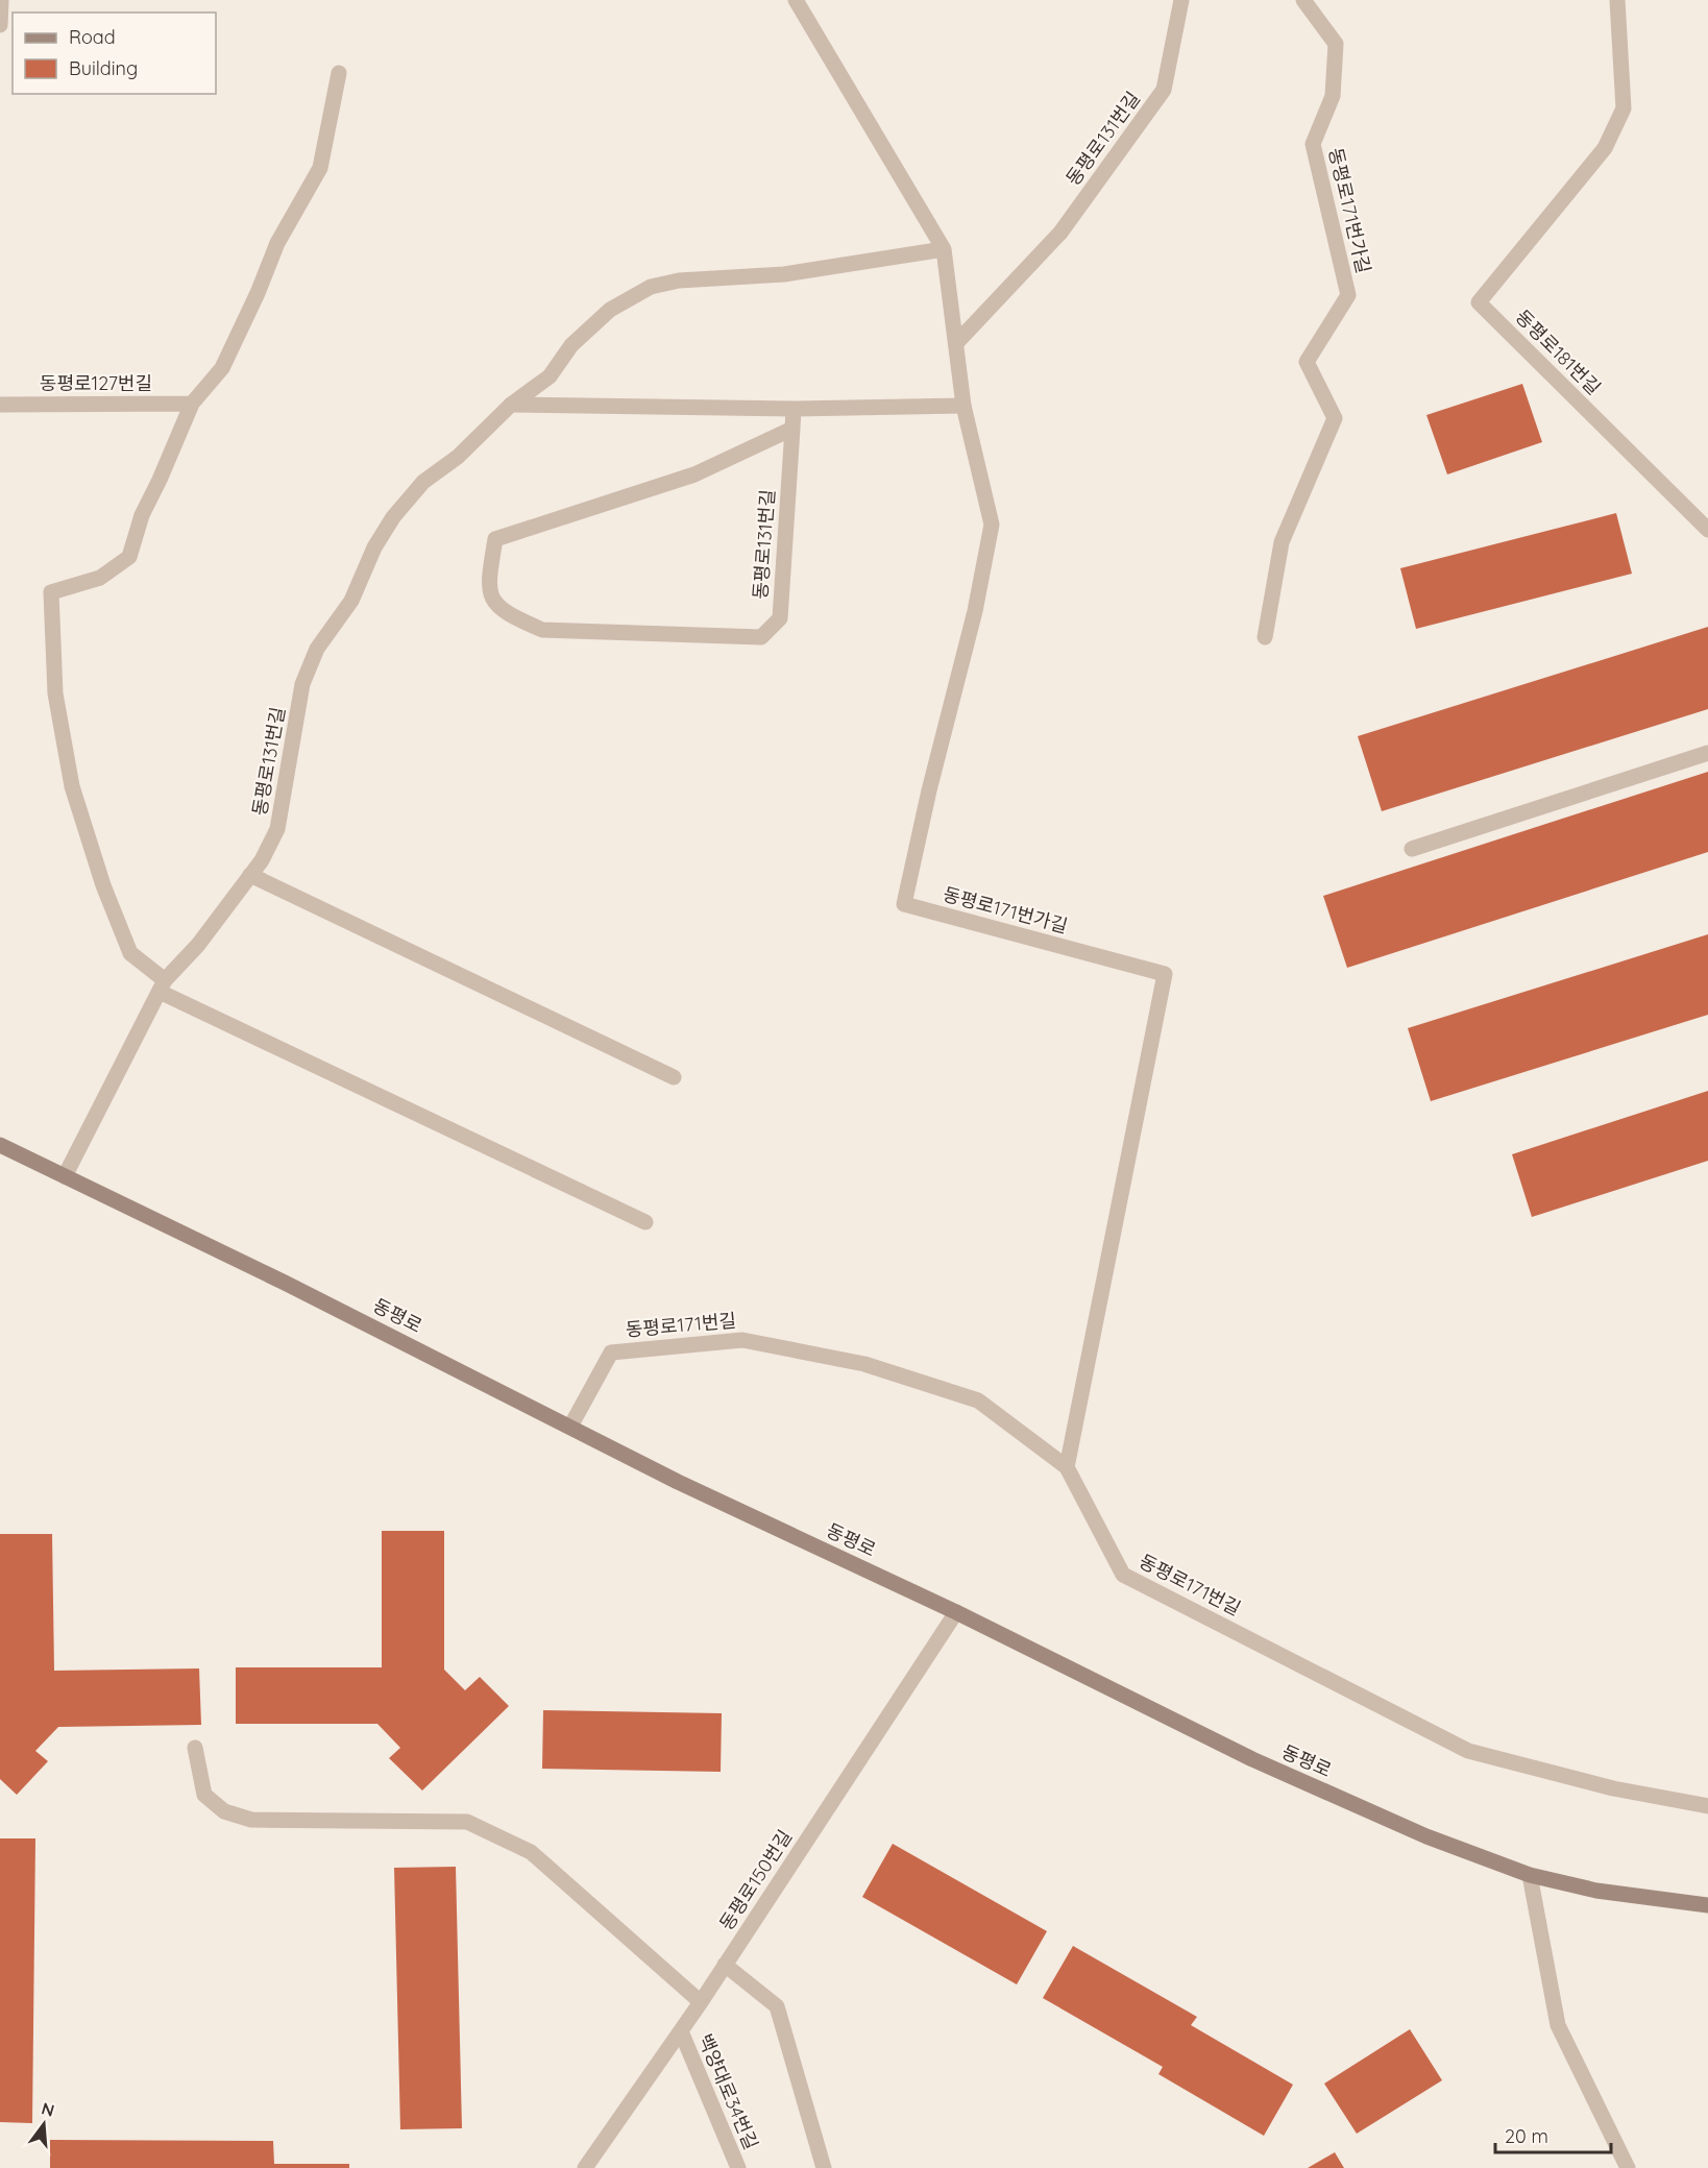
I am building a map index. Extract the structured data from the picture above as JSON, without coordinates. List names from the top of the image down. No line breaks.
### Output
{"streets":{"main road":["동평로"],"street":["동평로131번길","동평로171번가길","동평로181번길","동평로127번길","동평로171번길","동평로150번길","백양대로34번길"]},"crossings":[["동평로131번길","동평로171번가길"],["동평로131번길","동평로"],["동평로171번가길","동평로171번길"],["동평로","동평로171번길"],["동평로","동평로150번길"],["동평로150번길","백양대로34번길"]],"legend":["Road","Building"],"scale_bar":"20 m","north":"top"}
